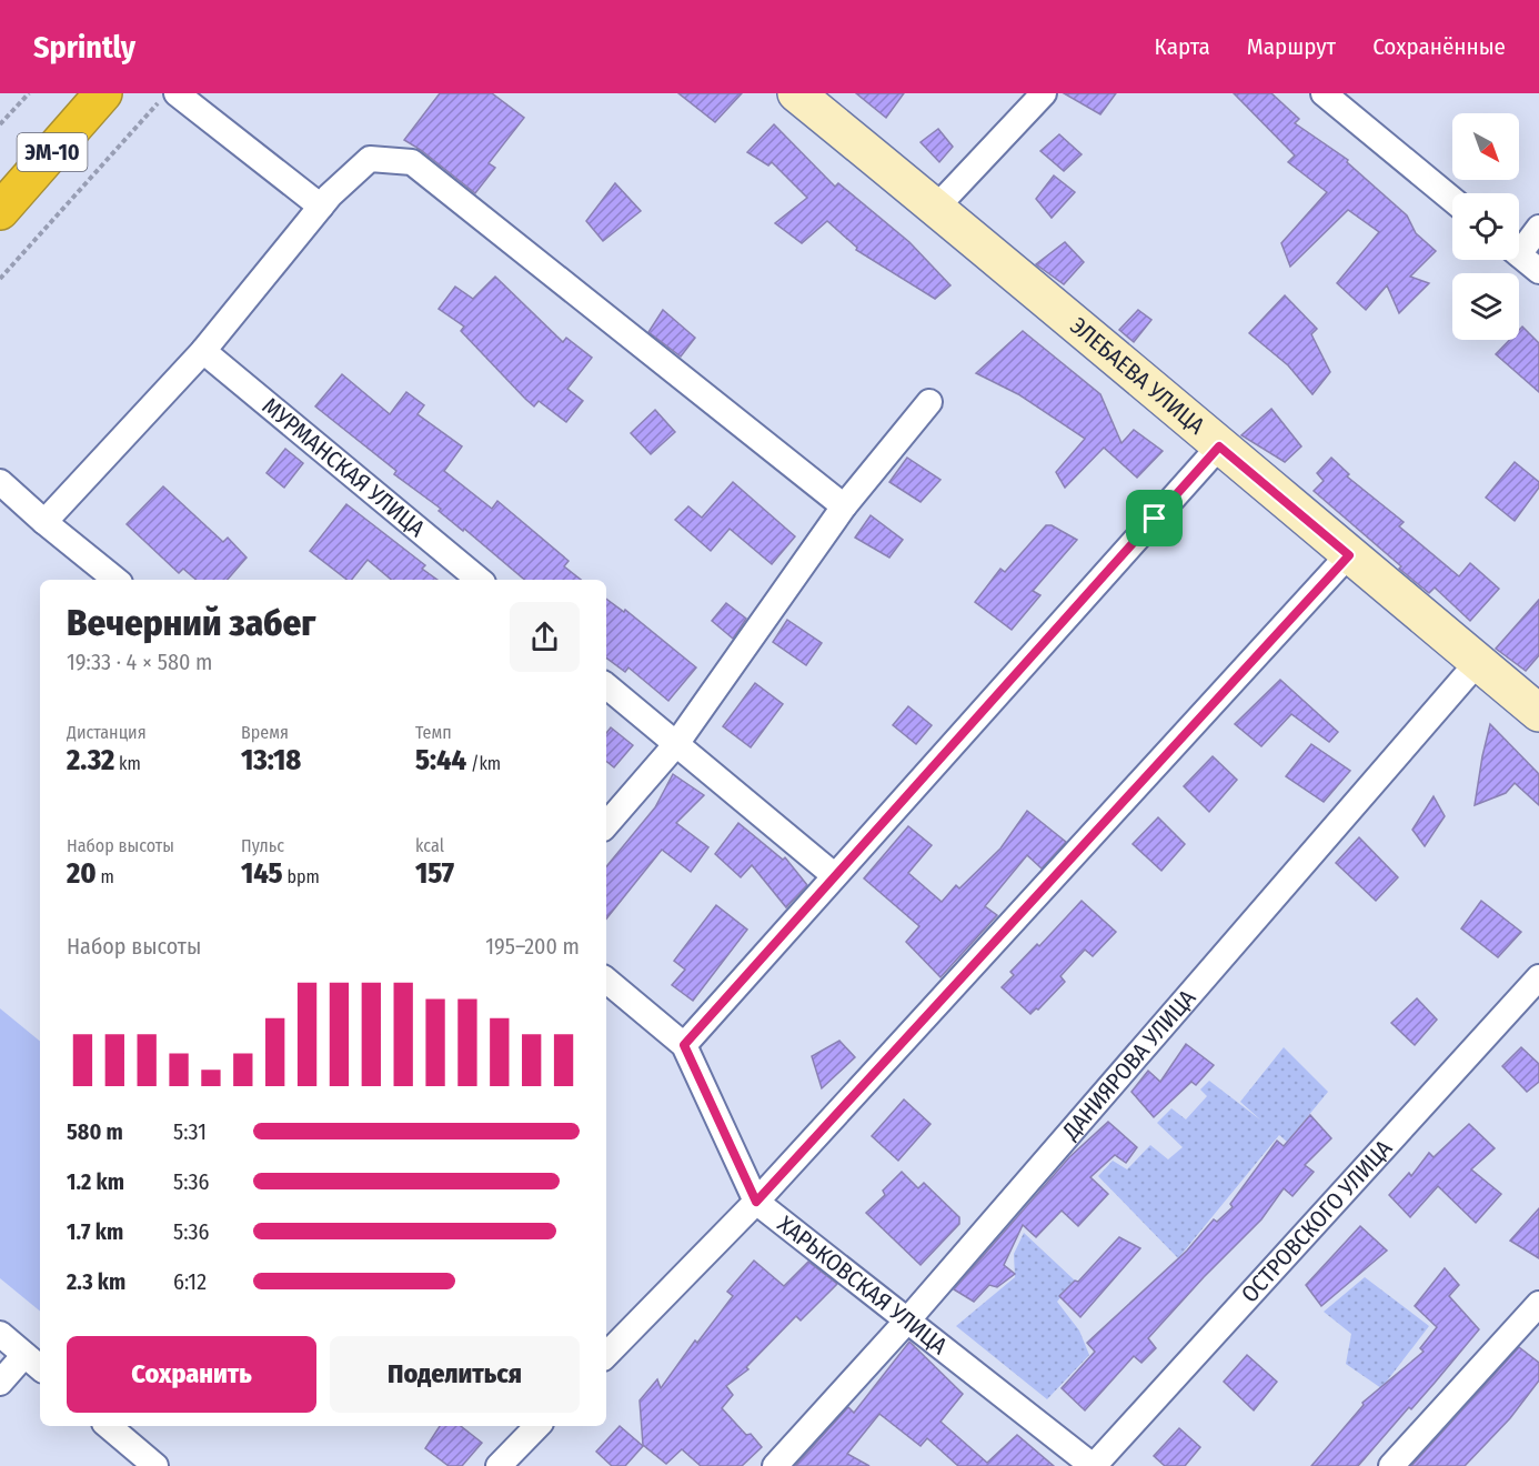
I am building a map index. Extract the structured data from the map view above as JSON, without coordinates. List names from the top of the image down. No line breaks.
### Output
{"streets":{"highway":["ЭМ-10"],"main road":["ЭЛЕБАЕВА УЛИЦА"],"street":["МУРМАНСКАЯ УЛИЦА","ДАНИЯРОВА УЛИЦА","ОСТРОВСКОГО УЛИЦА","ХАРЬКОВСКАЯ УЛИЦА"]},"crossings":[["ЭЛЕБАЕВА УЛИЦА","ДАНИЯРОВА УЛИЦА"],["ДАНИЯРОВА УЛИЦА","ХАРЬКОВСКАЯ УЛИЦА"],["ОСТРОВСКОГО УЛИЦА","ХАРЬКОВСКАЯ УЛИЦА"]],"north":"bottom right","page":{"header":"Sprintly","nav":["Карта","Маршрут","Сохранённые"],"heading":["Вечерний забег","19:33 · 4 × 580 m"],"stats":[["Дистанция","2.32 km"],["Время","13:18"],["Темп","5:44 /km"],["Набор высоты","20 m"],["Пульс","145 bpm"],["kcal","157"]],"chart":["Набор высоты","195–200 m"],"list":[{"name":"580 m","note":"5:31"},{"name":"1.2 km","note":"5:36"},{"name":"1.7 km","note":"5:36"},{"name":"2.3 km","note":"6:12"}],"buttons":["Сохранить","Поделиться"]}}
